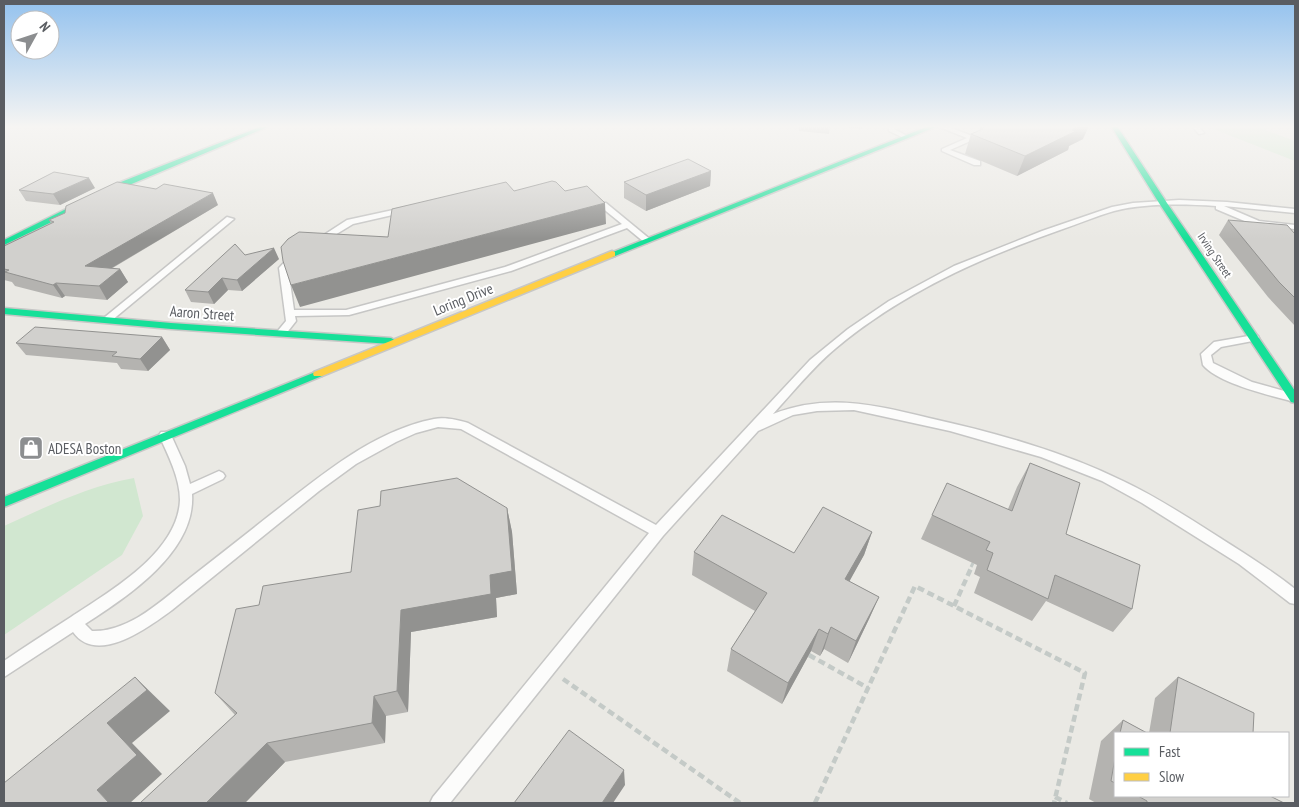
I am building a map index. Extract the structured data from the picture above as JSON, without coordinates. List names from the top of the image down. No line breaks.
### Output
{"streets":{"street":["Irving Street","Loring Drive","Aaron Street"]},"crossings":[["Loring Drive","Aaron Street"]],"places":{"shop":["ADESA Boston"]},"legend":["Fast","Slow"],"north":"top right"}
